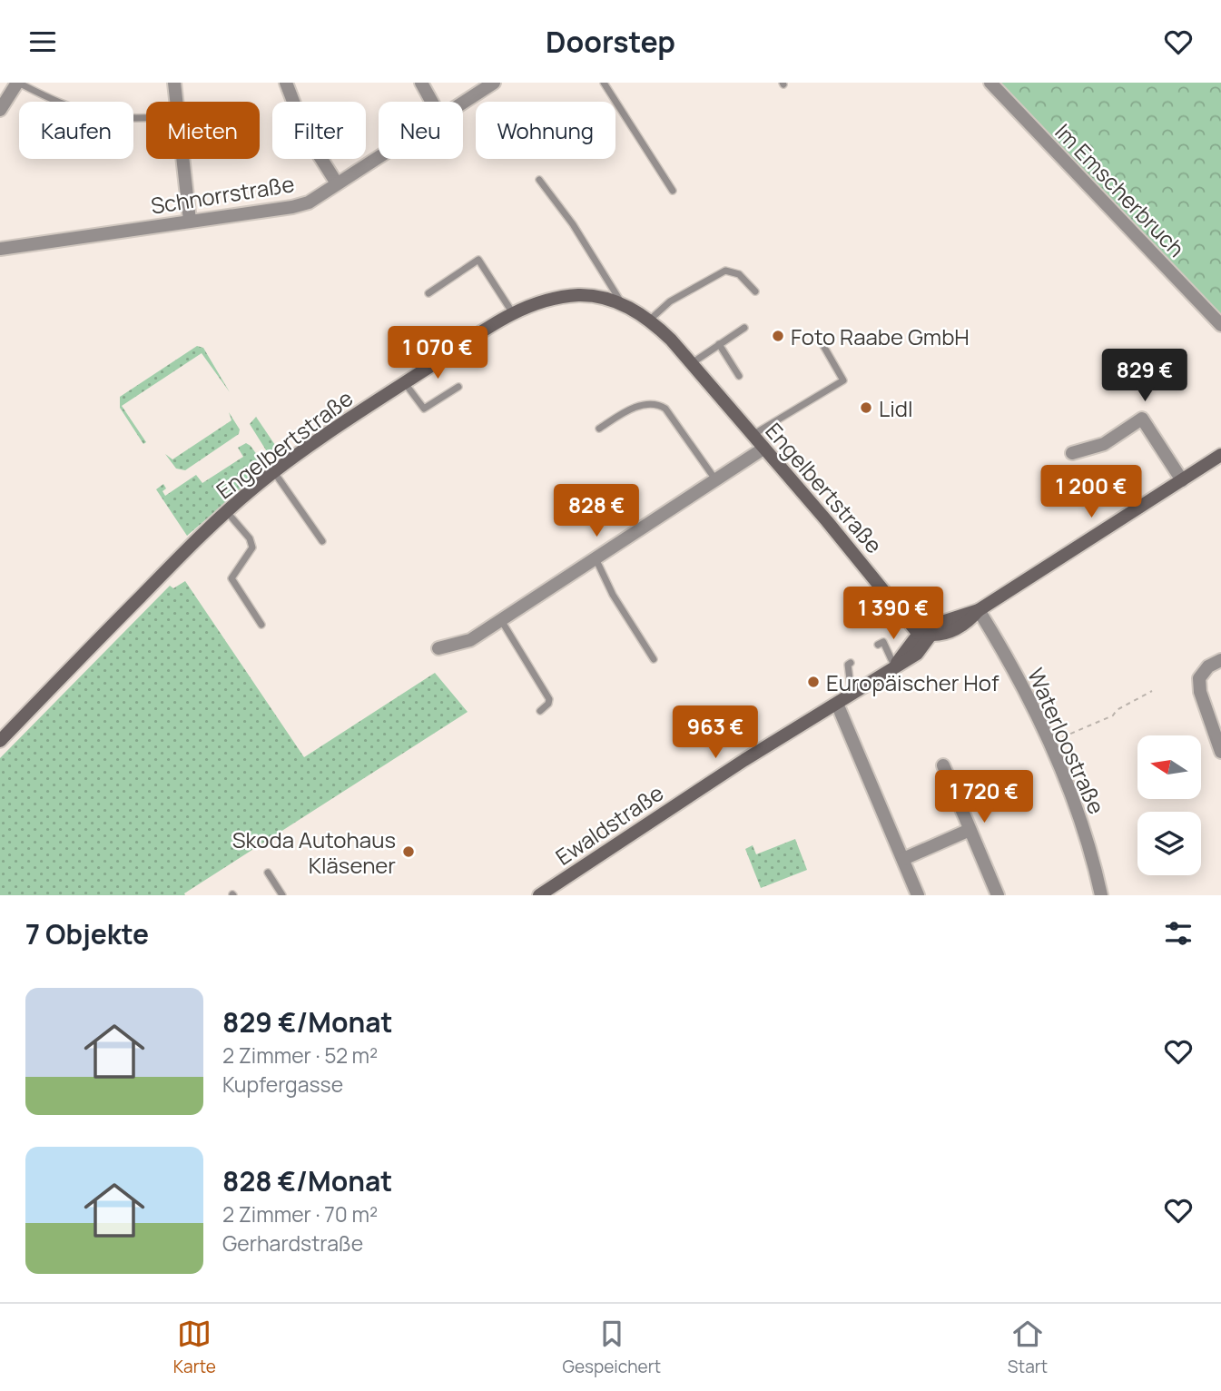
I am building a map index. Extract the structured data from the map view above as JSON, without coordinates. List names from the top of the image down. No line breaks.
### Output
{"streets":{"street":["Im Emscherbruch","Schnorrstraße","Engelbertstraße","Waterloostraße","Ewaldstraße"]},"crossings":[["Engelbertstraße","Ewaldstraße"],["Waterloostraße","Ewaldstraße"]],"places":["Foto Raabe GmbH","Lidl","Europäischer Hof","Skoda Autohaus Kläsener"],"north":"left","page":{"header":"Doorstep","chip":["Kaufen","Mieten","Filter","Neu","Wohnung"],"price":["1 070 €","829 €","1 200 €","828 €","1 390 €","963 €","1 720 €"],"heading":"7 Objekte","list":[{"name":"829 €/Monat","note":"2 Zimmer · 52 m² · Kupfergasse"},{"name":"828 €/Monat","note":"2 Zimmer · 70 m² · Gerhardstraße"}],"tabs":["Karte","Gespeichert","Start"]}}
